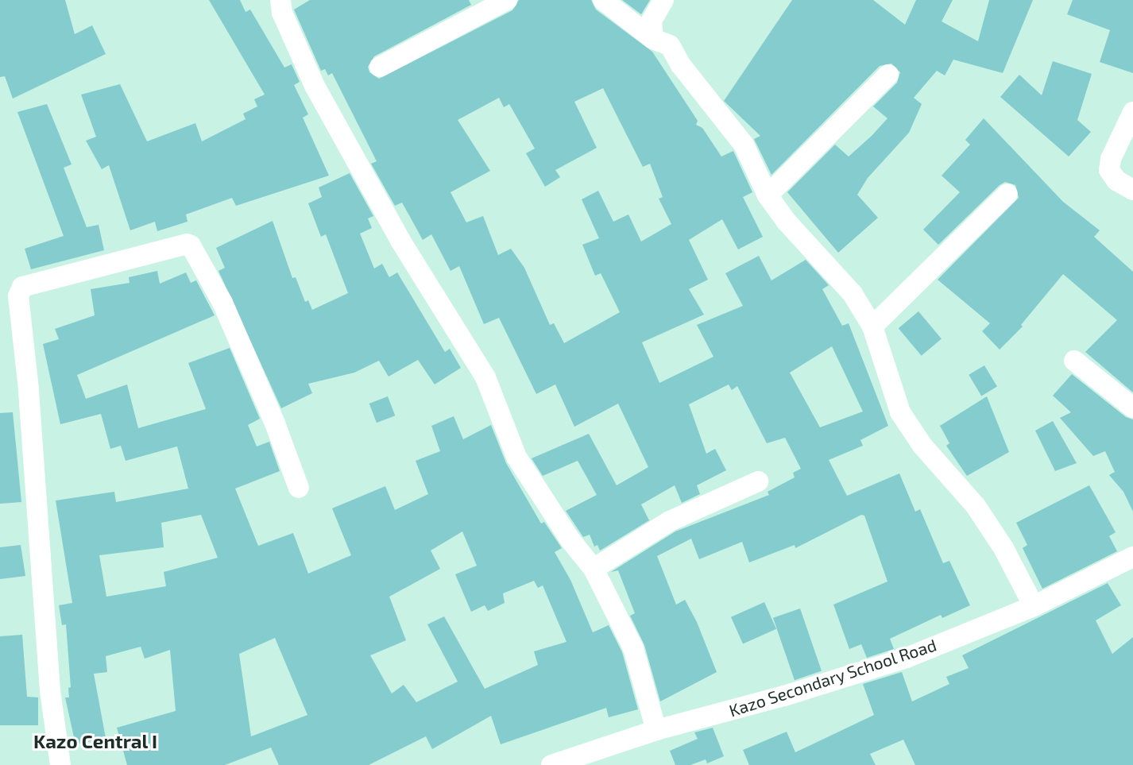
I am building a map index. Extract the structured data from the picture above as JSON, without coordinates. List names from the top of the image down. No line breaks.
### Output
{"streets":{"street":["Kazo Secondary School Road"]},"districts":["Kazo Central I"]}
